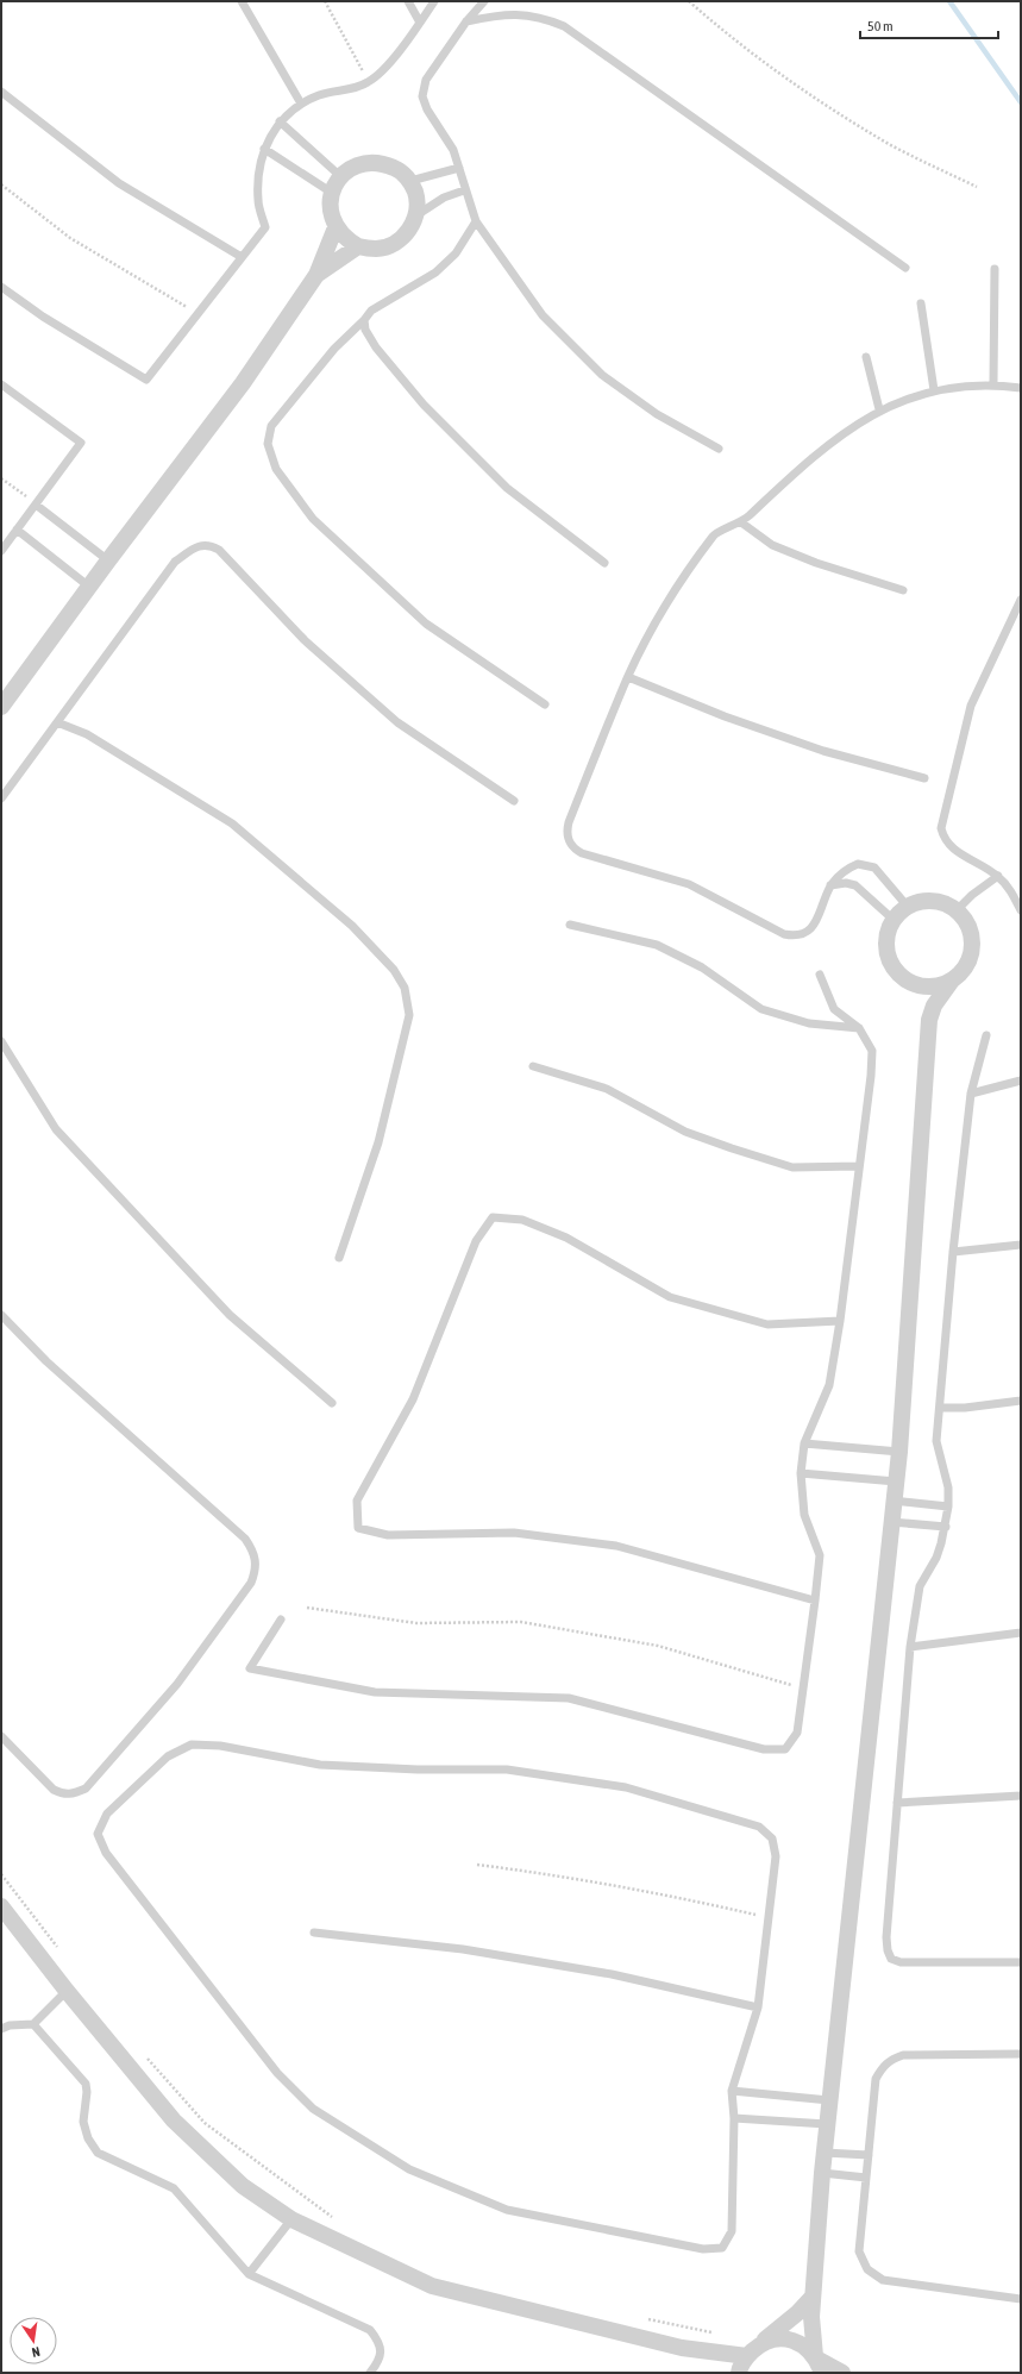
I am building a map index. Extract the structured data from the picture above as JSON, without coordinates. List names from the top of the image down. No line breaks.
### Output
{"scale_bar":"50 m","north":"bottom"}
